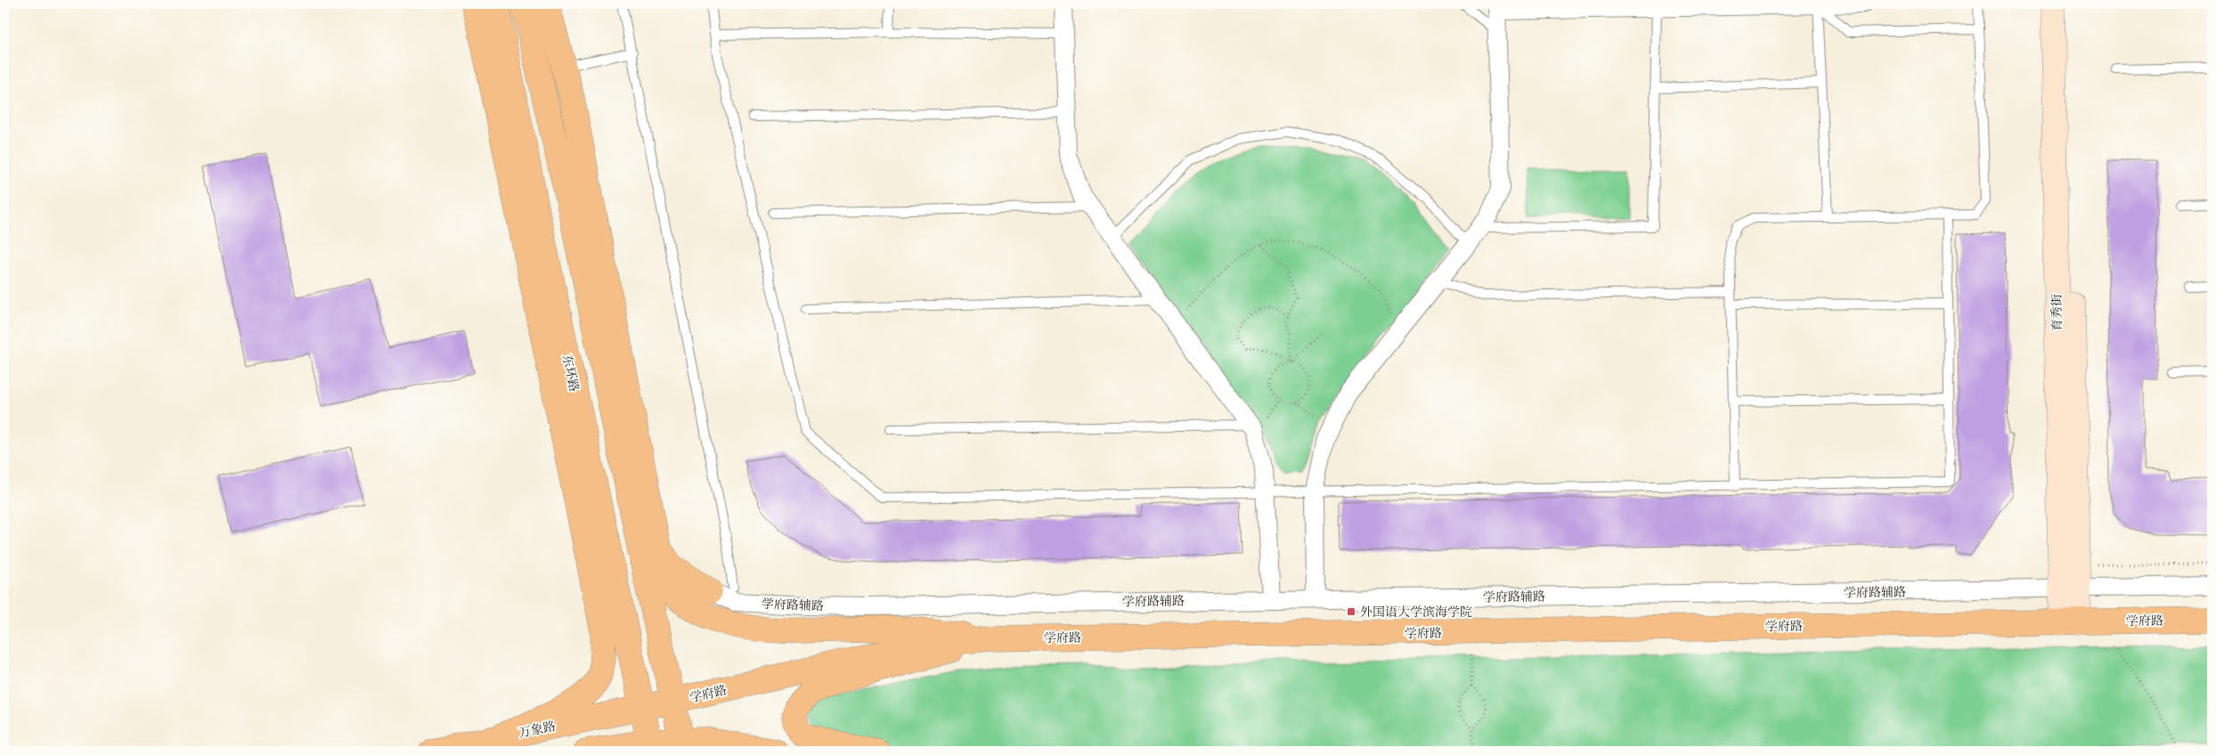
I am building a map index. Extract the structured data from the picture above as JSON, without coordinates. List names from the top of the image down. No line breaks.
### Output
{"streets":{"main road":["东环路","学府路","万象路"],"street":["育秀街","学府路辅路"]},"crossings":[["育秀街","学府路辅路"],["育秀街","学府路"],["东环路","学府路"],["东环路","万象路"],["学府路","万象路"]],"places":{"transit":["外国语大学滨海学院"]}}
